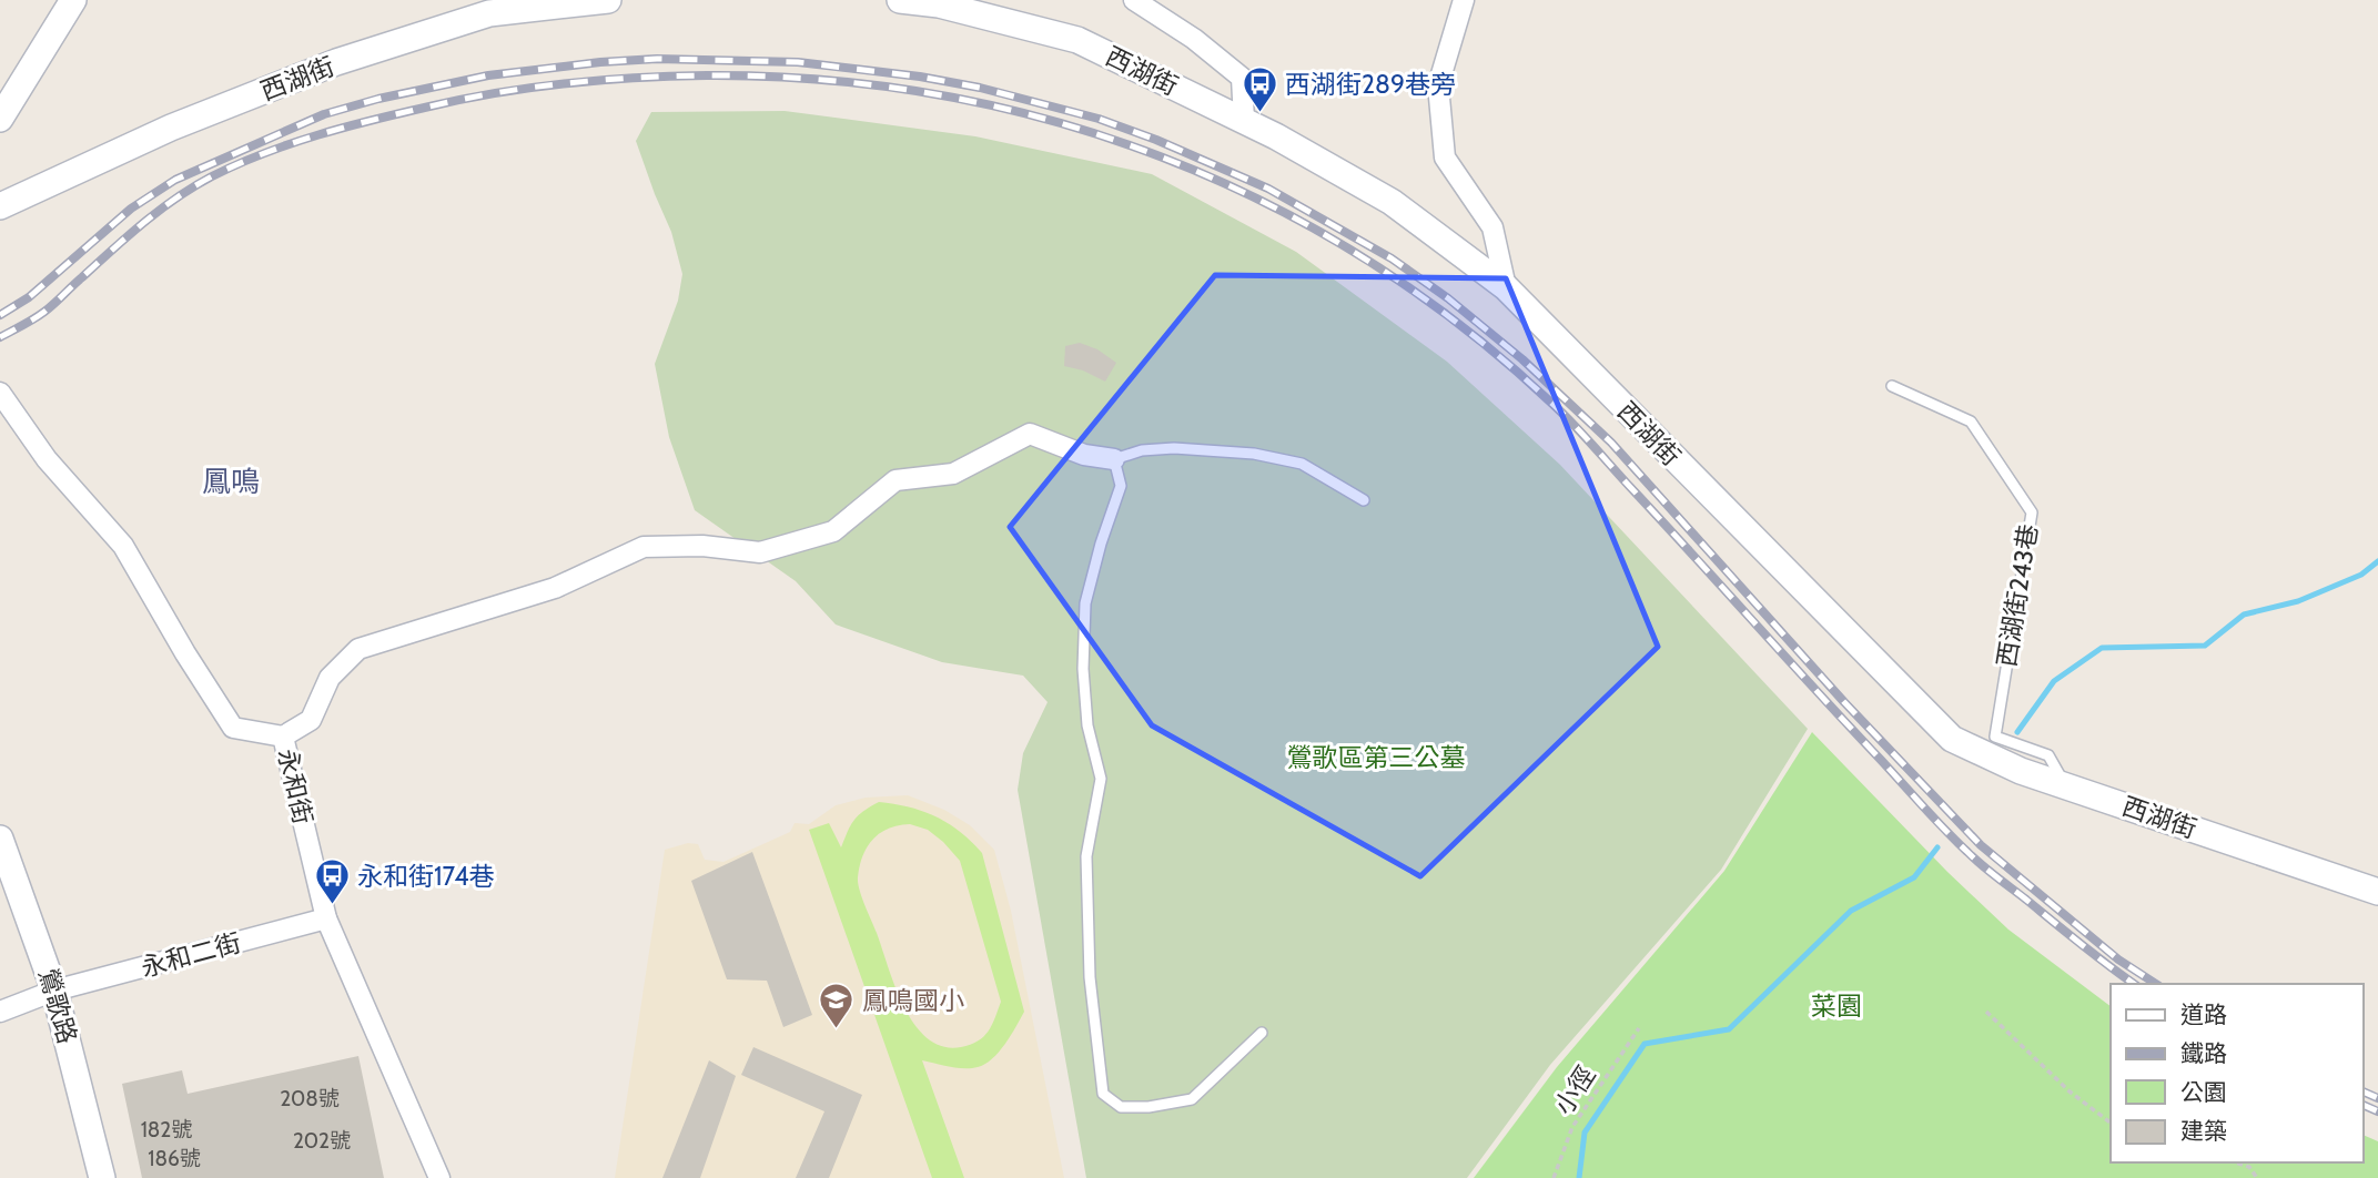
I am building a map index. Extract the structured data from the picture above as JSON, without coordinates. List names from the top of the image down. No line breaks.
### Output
{"streets":{"street":["西湖街","永和街","永和二街","鶯歌路"],"lane":["西湖街243巷"],"path":["小徑"]},"crossings":[["西湖街","西湖街243巷"],["永和街","永和二街"],["永和二街","鶯歌路"]],"districts":["鳳鳴"],"parks":["鶯歌區第三公墓","菜園"],"places":{"bus stop":["西湖街289巷旁","永和街174巷"],"school or university":["鳳鳴國小"]},"house_numbers":["208號","182號","202號","186號"],"legend":["道路","鐵路","公園","建築"]}
